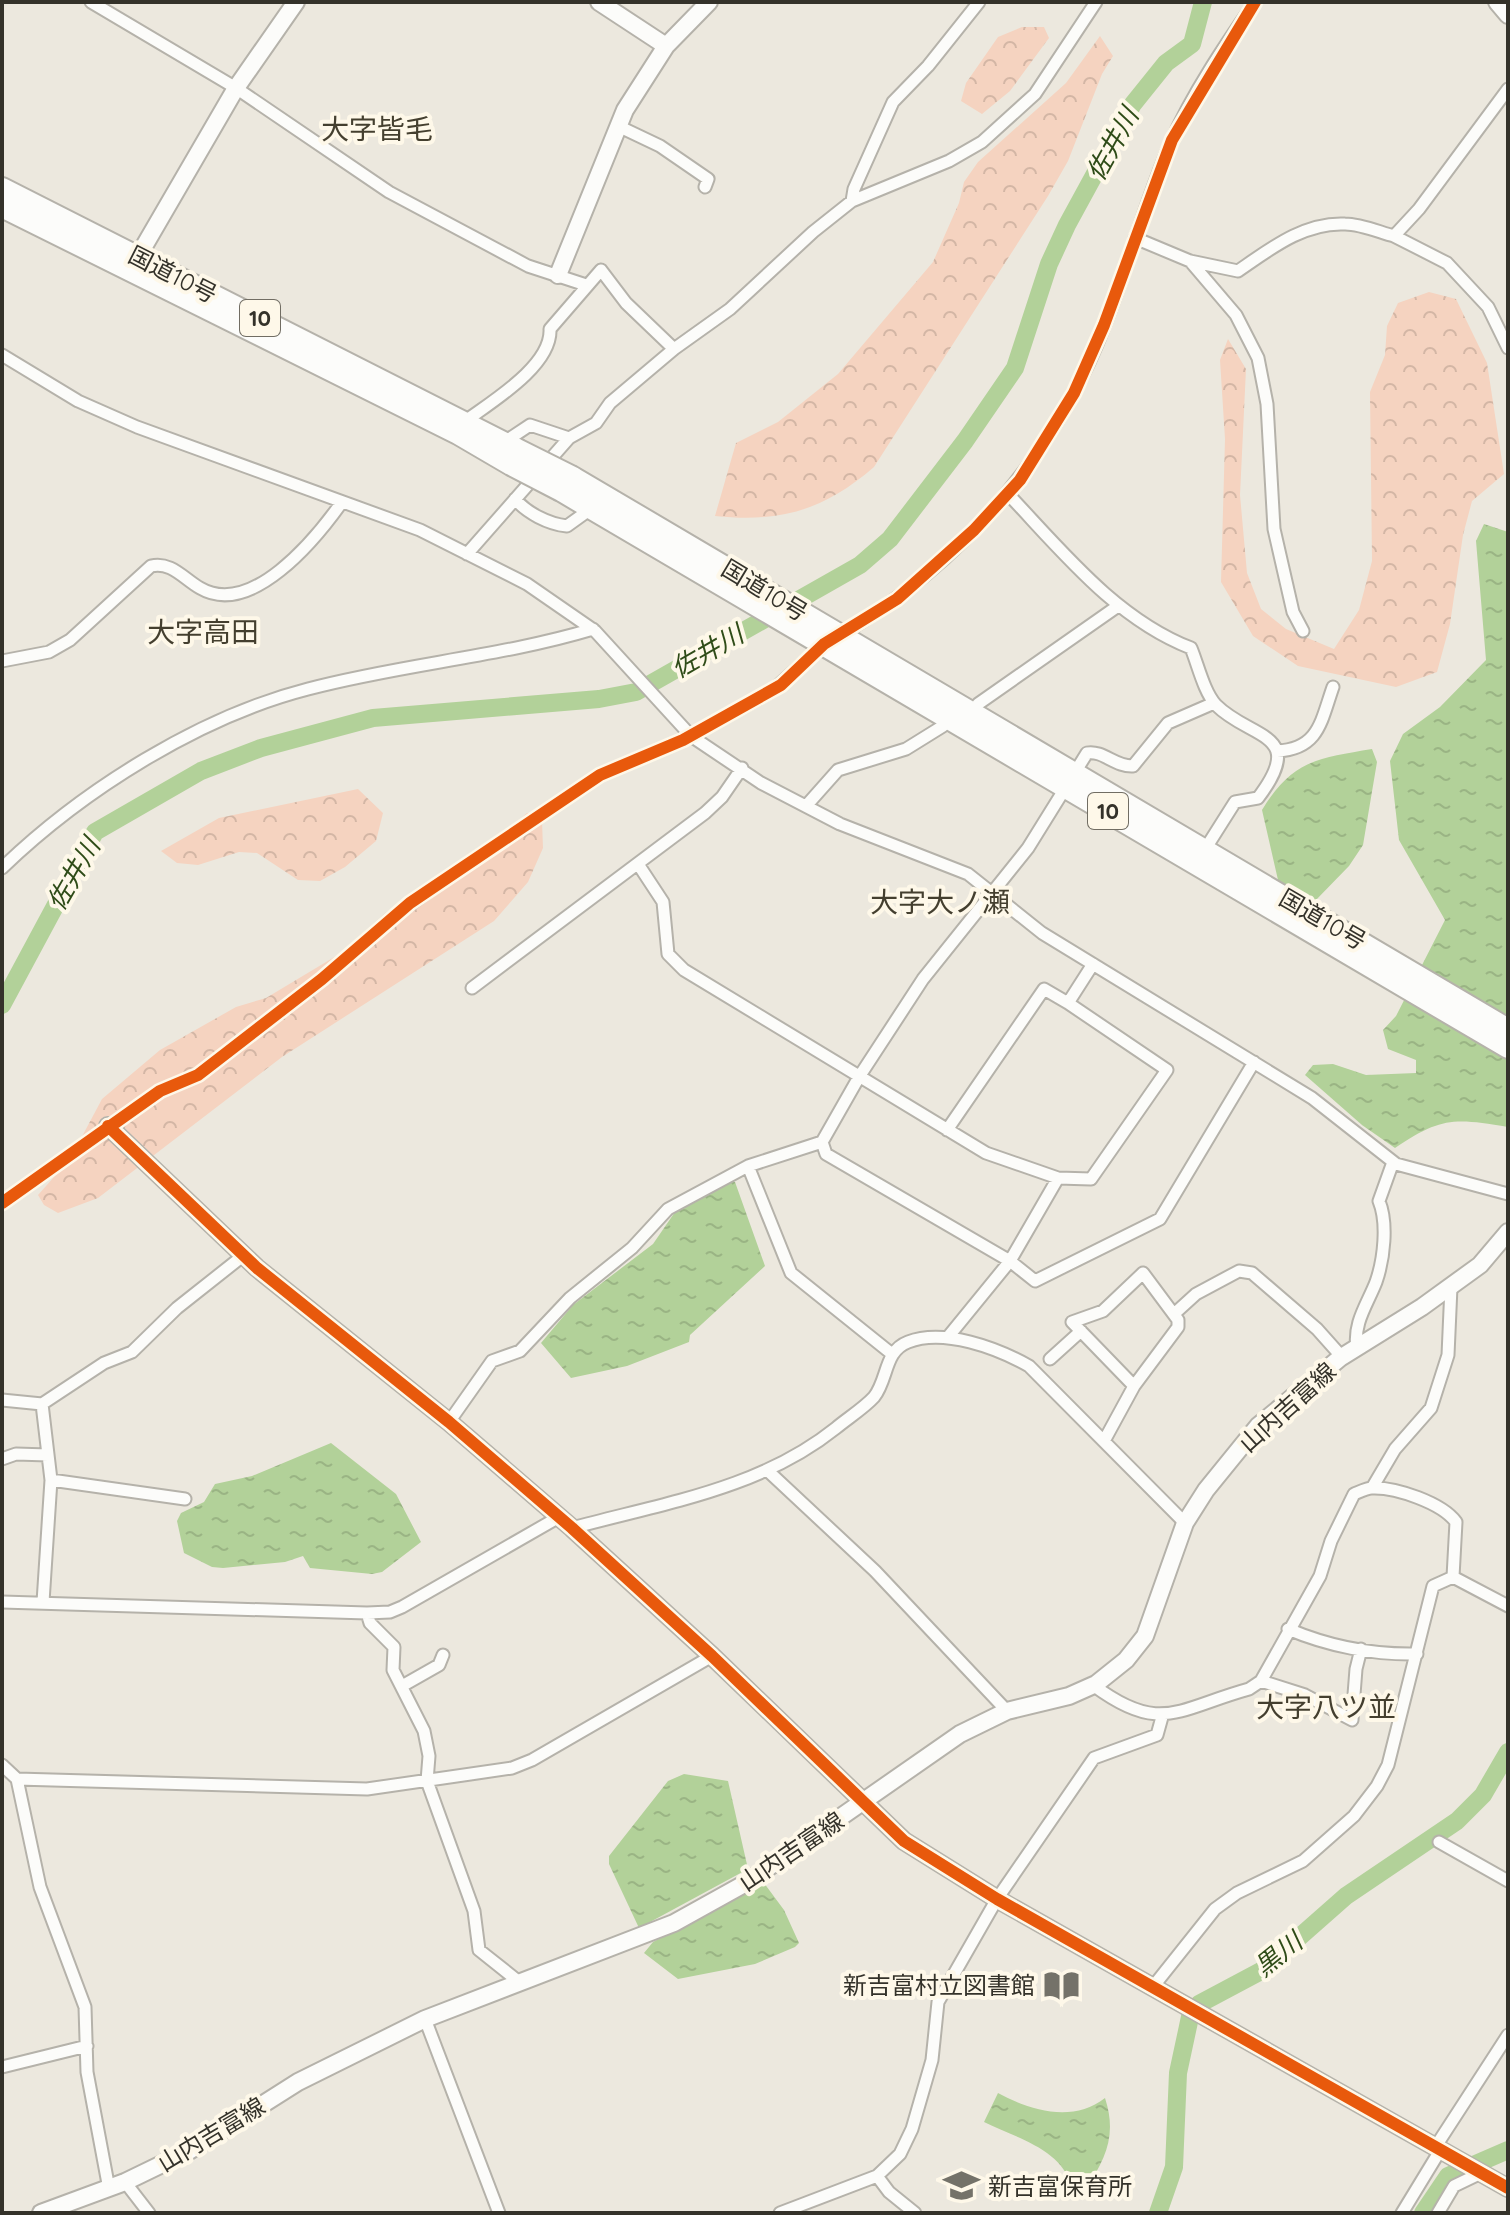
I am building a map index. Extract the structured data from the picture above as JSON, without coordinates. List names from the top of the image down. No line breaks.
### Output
{"streets":{"highway":["国道10号","10"],"street":["山内吉富線"]},"districts":["大字皆毛","大字高田","大字大ノ瀬","大字八ツ並"],"water":["佐井川","黒川"],"places":{"library":["新吉富村立図書館"],"school or university":["新吉富保育所"]}}
